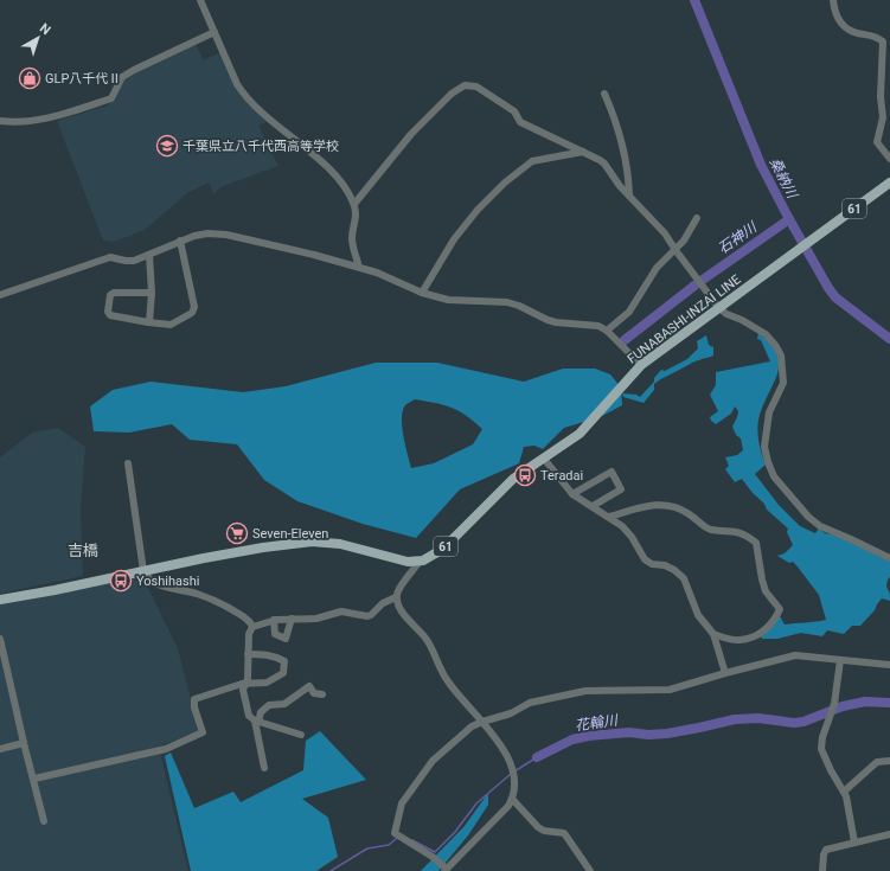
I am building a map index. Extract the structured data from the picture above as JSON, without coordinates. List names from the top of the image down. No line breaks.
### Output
{"streets":{"main road":["61","FUNABASHI-INZAI LINE"]},"crossings":[["61","FUNABASHI-INZAI LINE"]],"districts":["吉橋"],"water":["桑納川","石神川","花輪川"],"places":{"shop":["GLP八千代Ⅱ"],"school or university":["千葉県立八千代西高等学校"],"bus stop":["Teradai","Yoshihashi"],"supermarket":["Seven-Eleven"]},"north":"top right"}
